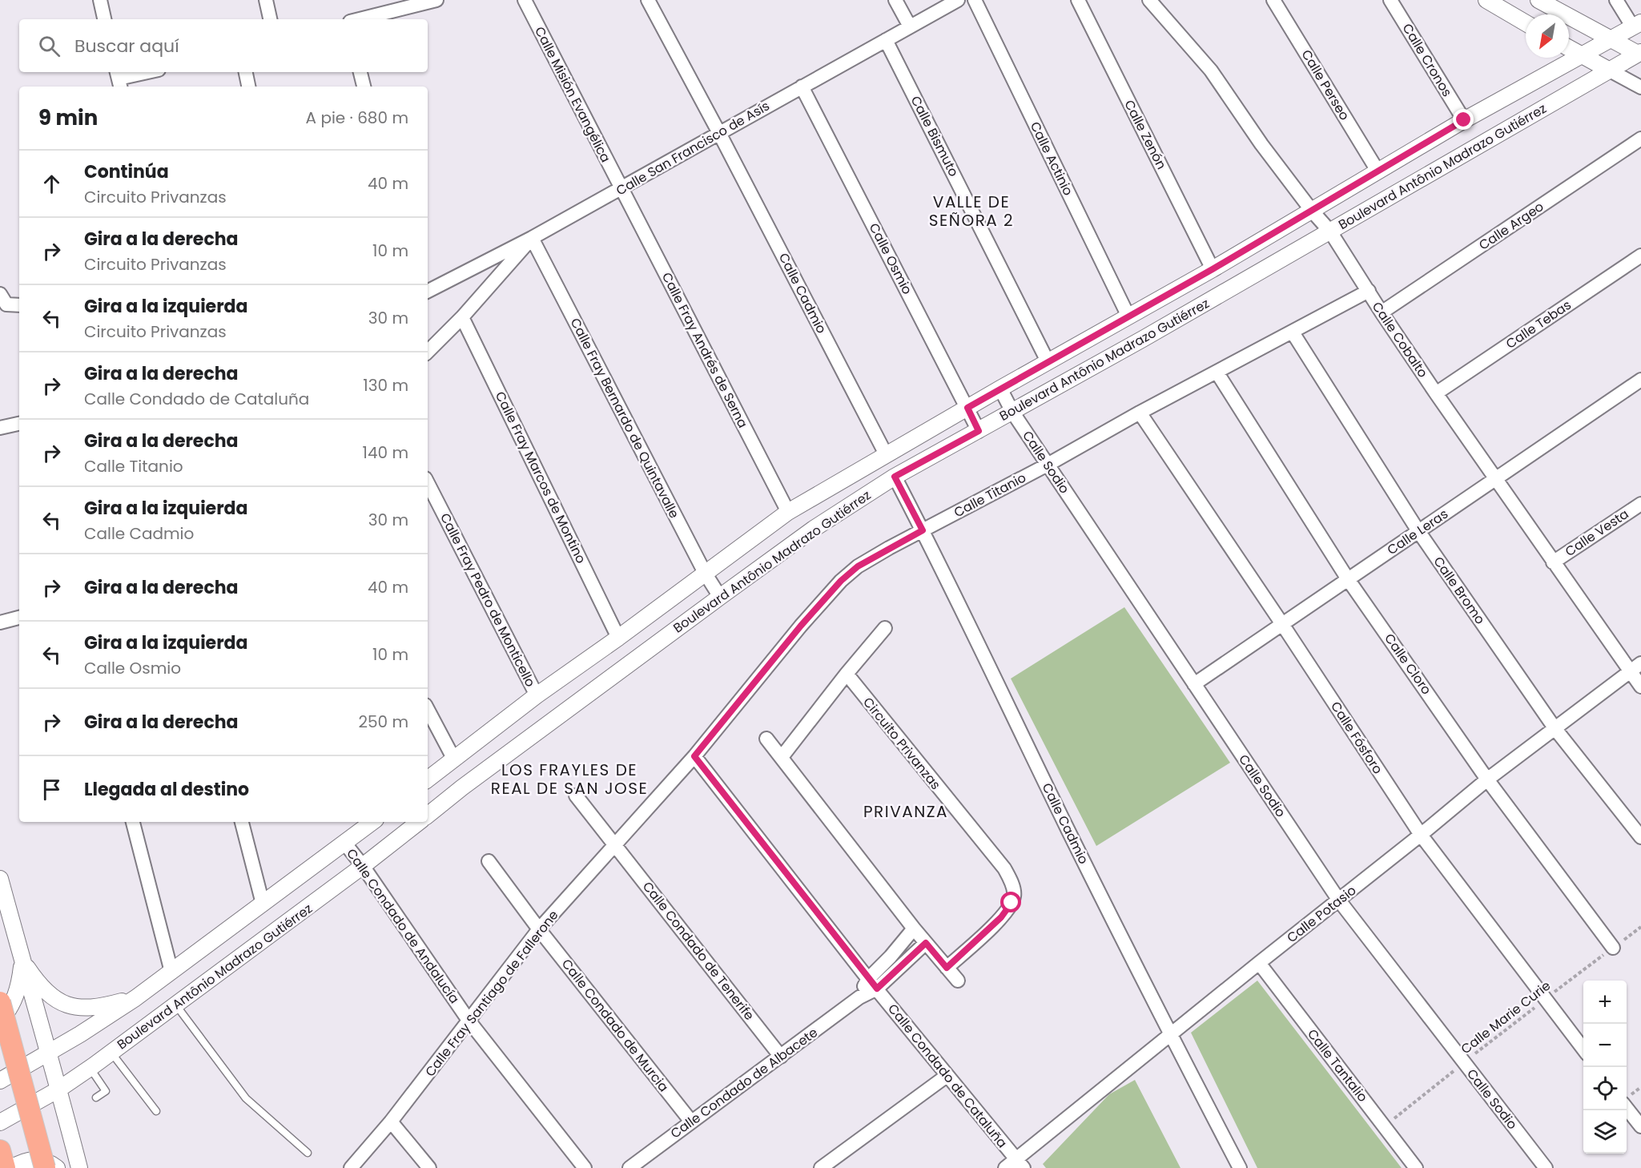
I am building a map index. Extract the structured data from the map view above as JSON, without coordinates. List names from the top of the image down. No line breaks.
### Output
{"streets":{"street":["Calle Cronos","Calle Perseo","Calle Misión Evangélica","Calle Zenón","Calle Bismuto","Calle San Francisco de Asís","Calle Actinio","Boulevard Antônio Madrazo Gutiérrez","Calle Argeo","Calle Osmio","Calle Cadmio","Calle Tebas","Calle Cobalto","Calle Fray Andrés de Serna","Calle Fray Bernardo de Quintavalle","Calle Sodio","Calle Fray Marcos de Montino","Calle Titanio","Calle Leras","Calle Vesta","Calle Bromo","Calle Fray Pedro de Monticello","Calle Cloro","Calle Fósforo","Circuito Privanzas","Calle Potasio","Calle Condado de Andalucía","Calle Condado de Tenerife","Calle Fray Santiago de Fallerone","Calle Condado de Murcia","Calle Tantalio","Calle Condado de Cataluña","Calle Condado de Albacete"],"path":["Calle Marie Curie"]},"crossings":[["Calle Cronos","Boulevard Antônio Madrazo Gutiérrez"],["Calle Perseo","Boulevard Antônio Madrazo Gutiérrez"],["Calle Misión Evangélica","Calle San Francisco de Asís"],["Calle Misión Evangélica","Calle Fray Andrés de Serna"],["Calle Zenón","Boulevard Antônio Madrazo Gutiérrez"],["Calle Bismuto","Calle San Francisco de Asís"],["Calle Bismuto","Boulevard Antônio Madrazo Gutiérrez"],["Calle San Francisco de Asís","Calle Osmio"],["Calle San Francisco de Asís","Calle Cadmio"],["Calle San Francisco de Asís","Calle Fray Andrés de Serna"],["Calle San Francisco de Asís","Calle Fray Bernardo de Quintavalle"],["Calle Actinio","Boulevard Antônio Madrazo Gutiérrez"],["Boulevard Antônio Madrazo Gutiérrez","Calle Osmio"],["Boulevard Antônio Madrazo Gutiérrez","Calle Cadmio"],["Boulevard Antônio Madrazo Gutiérrez","Calle Cobalto"],["Boulevard Antônio Madrazo Gutiérrez","Calle Fray Andrés de Serna"],["Boulevard Antônio Madrazo Gutiérrez","Calle Fray Bernardo de Quintavalle"],["Boulevard Antônio Madrazo Gutiérrez","Calle Sodio"],["Boulevard Antônio Madrazo Gutiérrez","Calle Fray Marcos de Montino"],["Boulevard Antônio Madrazo Gutiérrez","Calle Fray Pedro de Monticello"],["Boulevard Antônio Madrazo Gutiérrez","Calle Condado de Andalucía"],["Calle Argeo","Calle Cobalto"],["Calle Cadmio","Calle Titanio"],["Calle Cadmio","Calle Potasio"],["Calle Tebas","Calle Cobalto"],["Calle Cobalto","Calle Titanio"],["Calle Cobalto","Calle Leras"],["Calle Cobalto","Calle Vesta"],["Calle Cobalto","Calle Potasio"],["Calle Sodio","Calle Titanio"],["Calle Sodio","Calle Leras"],["Calle Sodio","Calle Potasio"],["Calle Sodio","Calle Marie Curie"],["Calle Titanio","Calle Bromo"],["Calle Titanio","Calle Cloro"],["Calle Titanio","Calle Fósforo"],["Calle Titanio","Calle Fray Santiago de Fallerone"],["Calle Titanio","Calle Condado de Cataluña"],["Calle Leras","Calle Bromo"],["Calle Leras","Calle Cloro"],["Calle Leras","Calle Fósforo"],["Calle Bromo","Calle Potasio"],["Calle Cloro","Calle Potasio"],["Calle Cloro","Calle Marie Curie"],["Calle Fósforo","Calle Potasio"],["Calle Fósforo","Calle Marie Curie"],["Calle Potasio","Calle Tantalio"],["Calle Potasio","Calle Condado de Cataluña"],["Calle Condado de Andalucía","Calle Fray Santiago de Fallerone"],["Calle Condado de Tenerife","Calle Fray Santiago de Fallerone"],["Calle Condado de Tenerife","Calle Condado de Albacete"],["Calle Fray Santiago de Fallerone","Calle Condado de Murcia"],["Calle Fray Santiago de Fallerone","Calle Condado de Cataluña"],["Calle Marie Curie","Calle Tantalio"],["Calle Condado de Murcia","Calle Condado de Albacete"],["Calle Condado de Cataluña","Calle Condado de Albacete"]],"districts":["VALLE DE SEÑORA 2","LOS FRAYLES DE REAL DE SAN JOSE","PRIVANZA"],"north":"bottom left","page":{"search":"Buscar aquí","heading":["9 min","A pie · 680 m"],"list":[["Continúa","Circuito Privanzas","40 m"],["Gira a la derecha","Circuito Privanzas","10 m"],["Gira a la izquierda","Circuito Privanzas","30 m"],["Gira a la derecha","Calle Condado de Cataluña","130 m"],["Gira a la derecha","Calle Titanio","140 m"],["Gira a la izquierda","Calle Cadmio","30 m"],["Gira a la derecha","40 m"],["Gira a la izquierda","Calle Osmio","10 m"],["Gira a la derecha","250 m"],"Llegada al destino"],"map_buttons":["+","−"]}}
